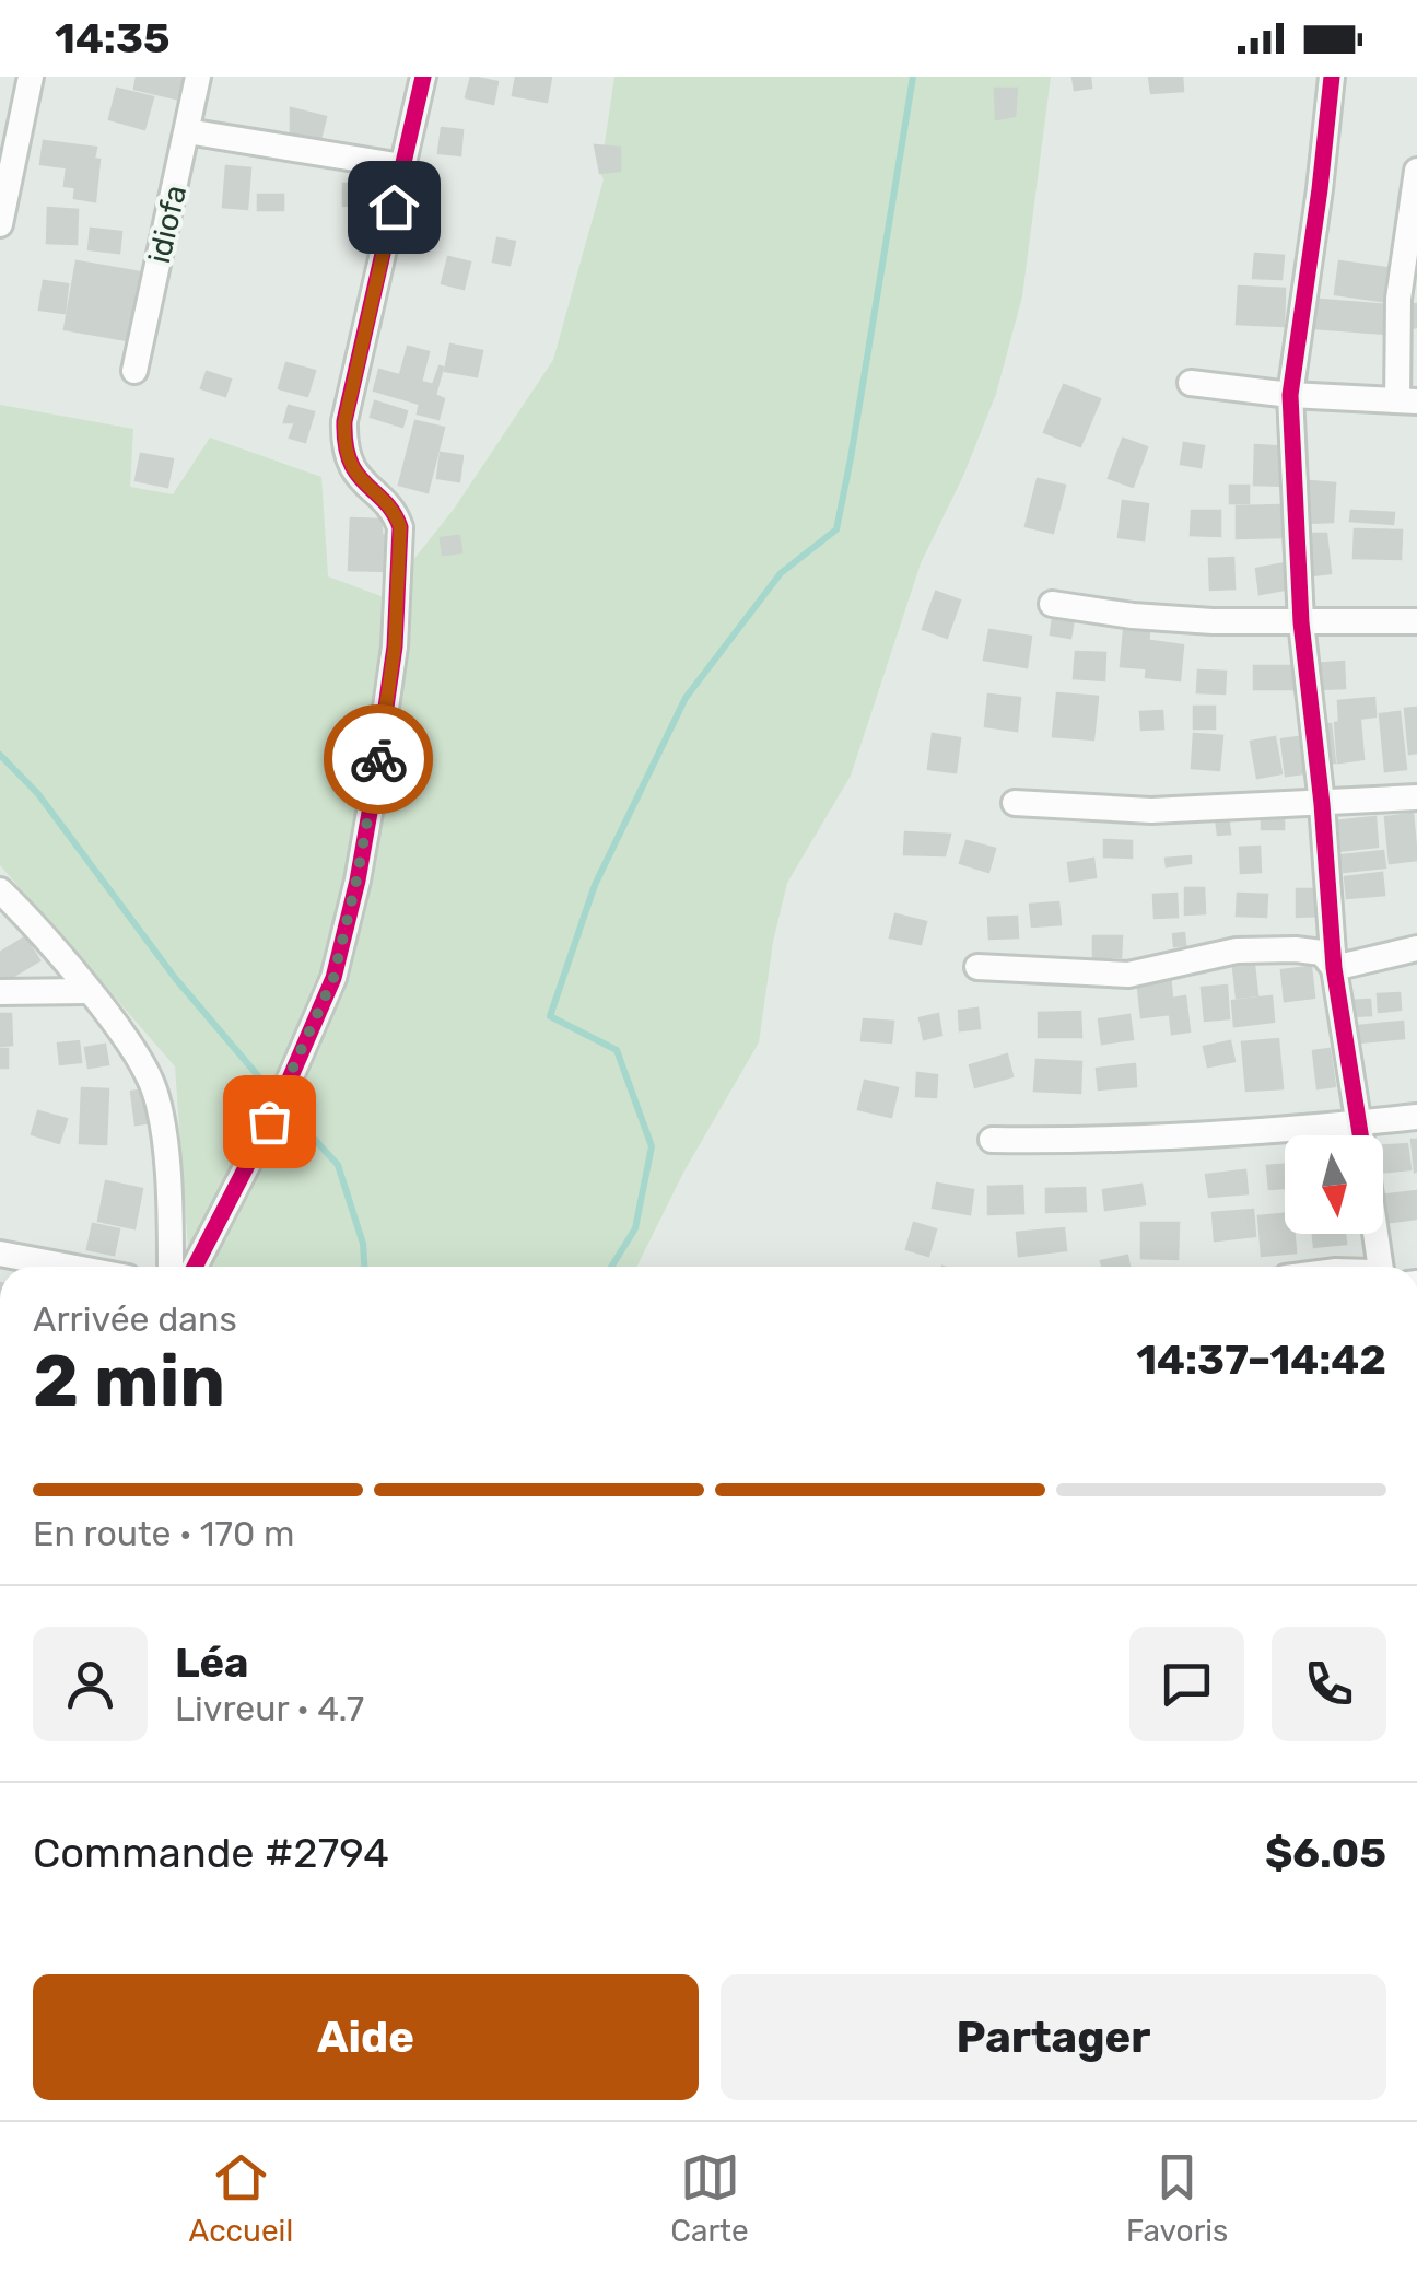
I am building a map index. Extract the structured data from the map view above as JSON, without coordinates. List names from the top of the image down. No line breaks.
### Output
{"streets":{"street":["idiofa"]},"north":"bottom","page":{"status":"14:35","heading":["2 min","Arrivée dans","14:37–14:42"],"panel":["Léa","Livreur · 4.7","Commande #2794","$6.05"],"bar":"En route · 170 m","buttons":["Aide","Partager"],"tabs":["Accueil","Carte","Favoris"]}}
